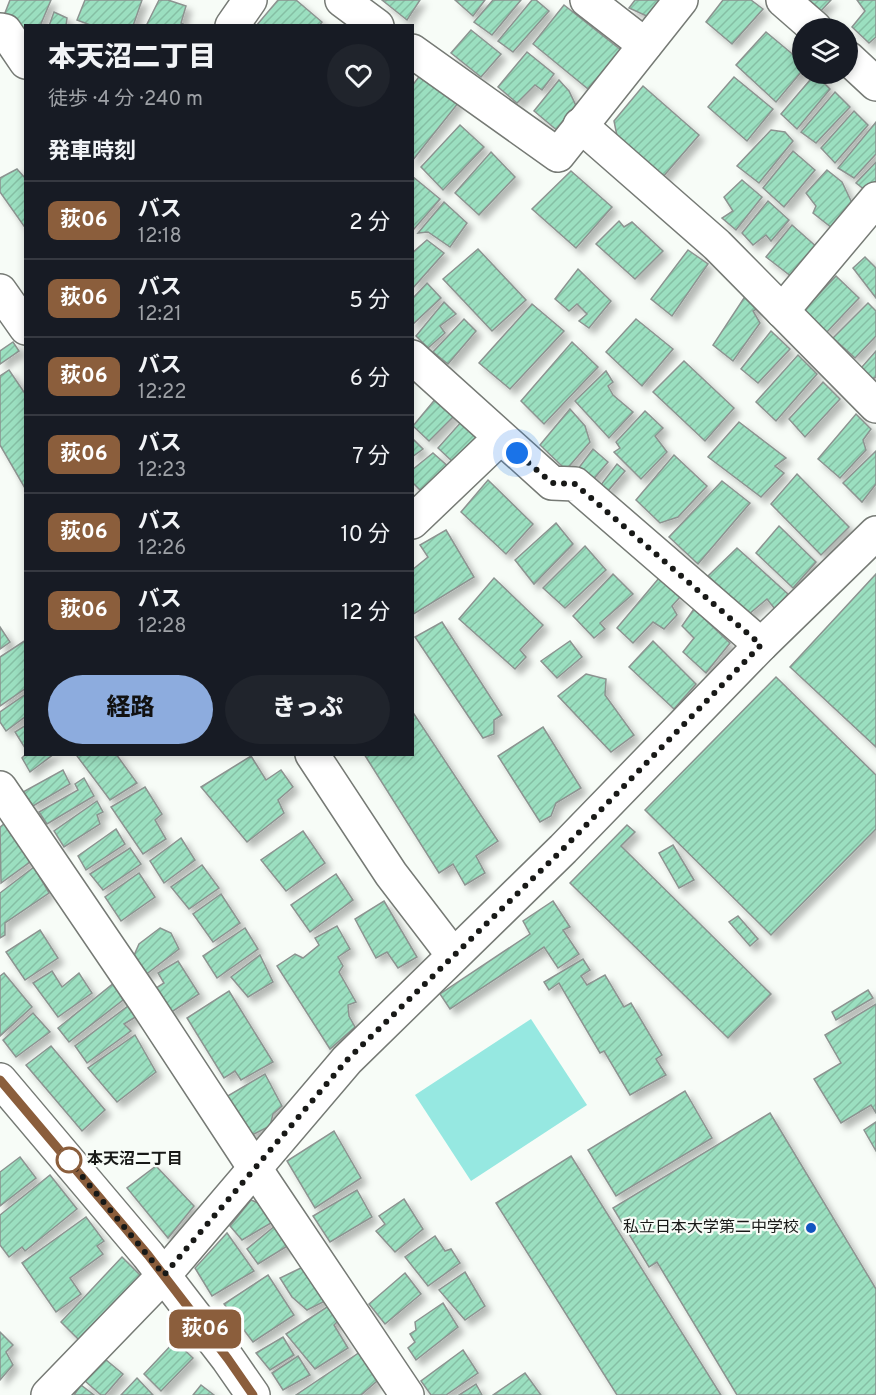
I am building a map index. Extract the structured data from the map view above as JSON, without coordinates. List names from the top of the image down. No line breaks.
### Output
{"places":["本天沼二丁目","私立日本大学第二中学校"],"lines":["bus line 荻06"],"page":{"on_map":"荻06","heading":[["本天沼二丁目","徒歩 · 4 分 · 240 m"],"発車時刻"],"list":[{"mark":"荻06","name":"バス","note":"12:18","value":"2 分"},{"mark":"荻06","name":"バス","note":"12:21","value":"5 分"},{"mark":"荻06","name":"バス","note":"12:22","value":"6 分"},{"mark":"荻06","name":"バス","note":"12:23","value":"7 分"},{"mark":"荻06","name":"バス","note":"12:26","value":"10 分"},{"mark":"荻06","name":"バス","note":"12:28","value":"12 分"}],"buttons":["経路","きっぷ"]}}
